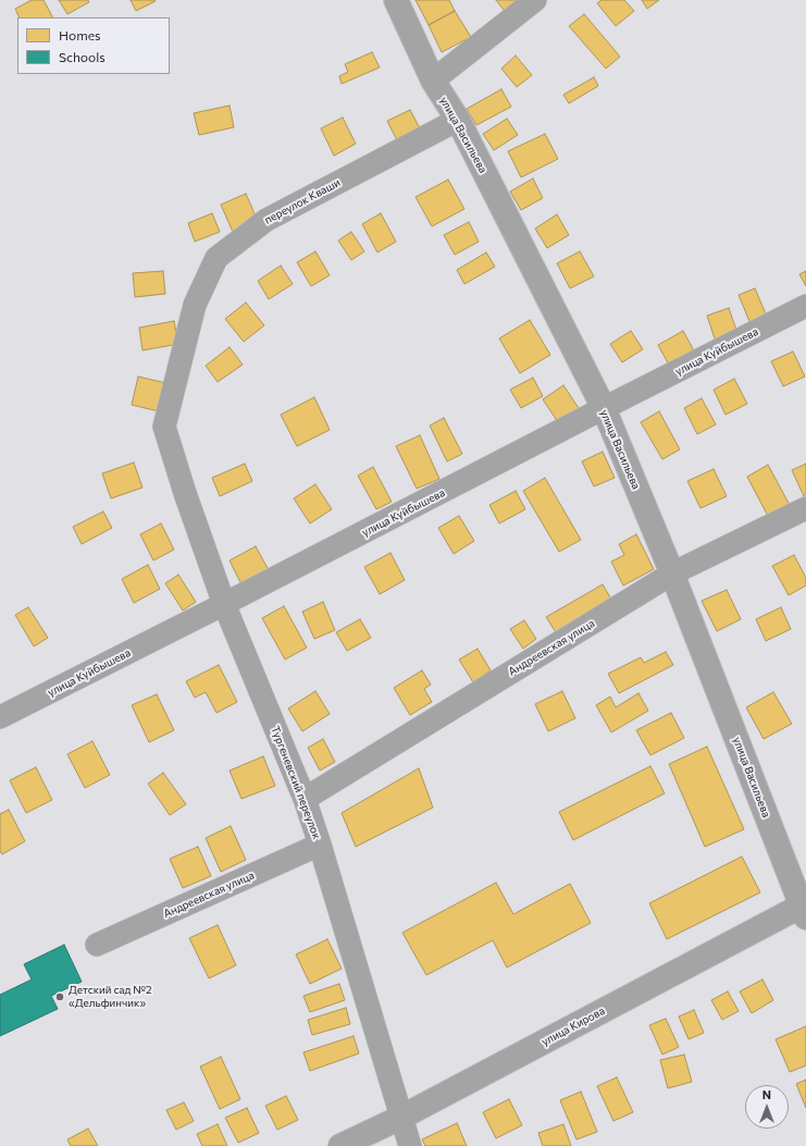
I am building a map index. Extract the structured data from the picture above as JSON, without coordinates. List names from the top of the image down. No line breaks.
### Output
{"streets":{"street":["улица Васильева","переулок Кваши","улица Куйбышева","Андреевская улица","Тургеневский переулок","улица Кирова"]},"crossings":[["улица Васильева","переулок Кваши"],["улица Васильева","улица Куйбышева"],["улица Васильева","Андреевская улица"],["улица Васильева","улица Кирова"],["переулок Кваши","Тургеневский переулок"],["улица Куйбышева","Тургеневский переулок"],["Андреевская улица","Тургеневский переулок"],["Тургеневский переулок","улица Кирова"]],"places":["Детский сад №2 «Дельфинчик»"],"legend":["Homes","Schools"],"north":"top"}
